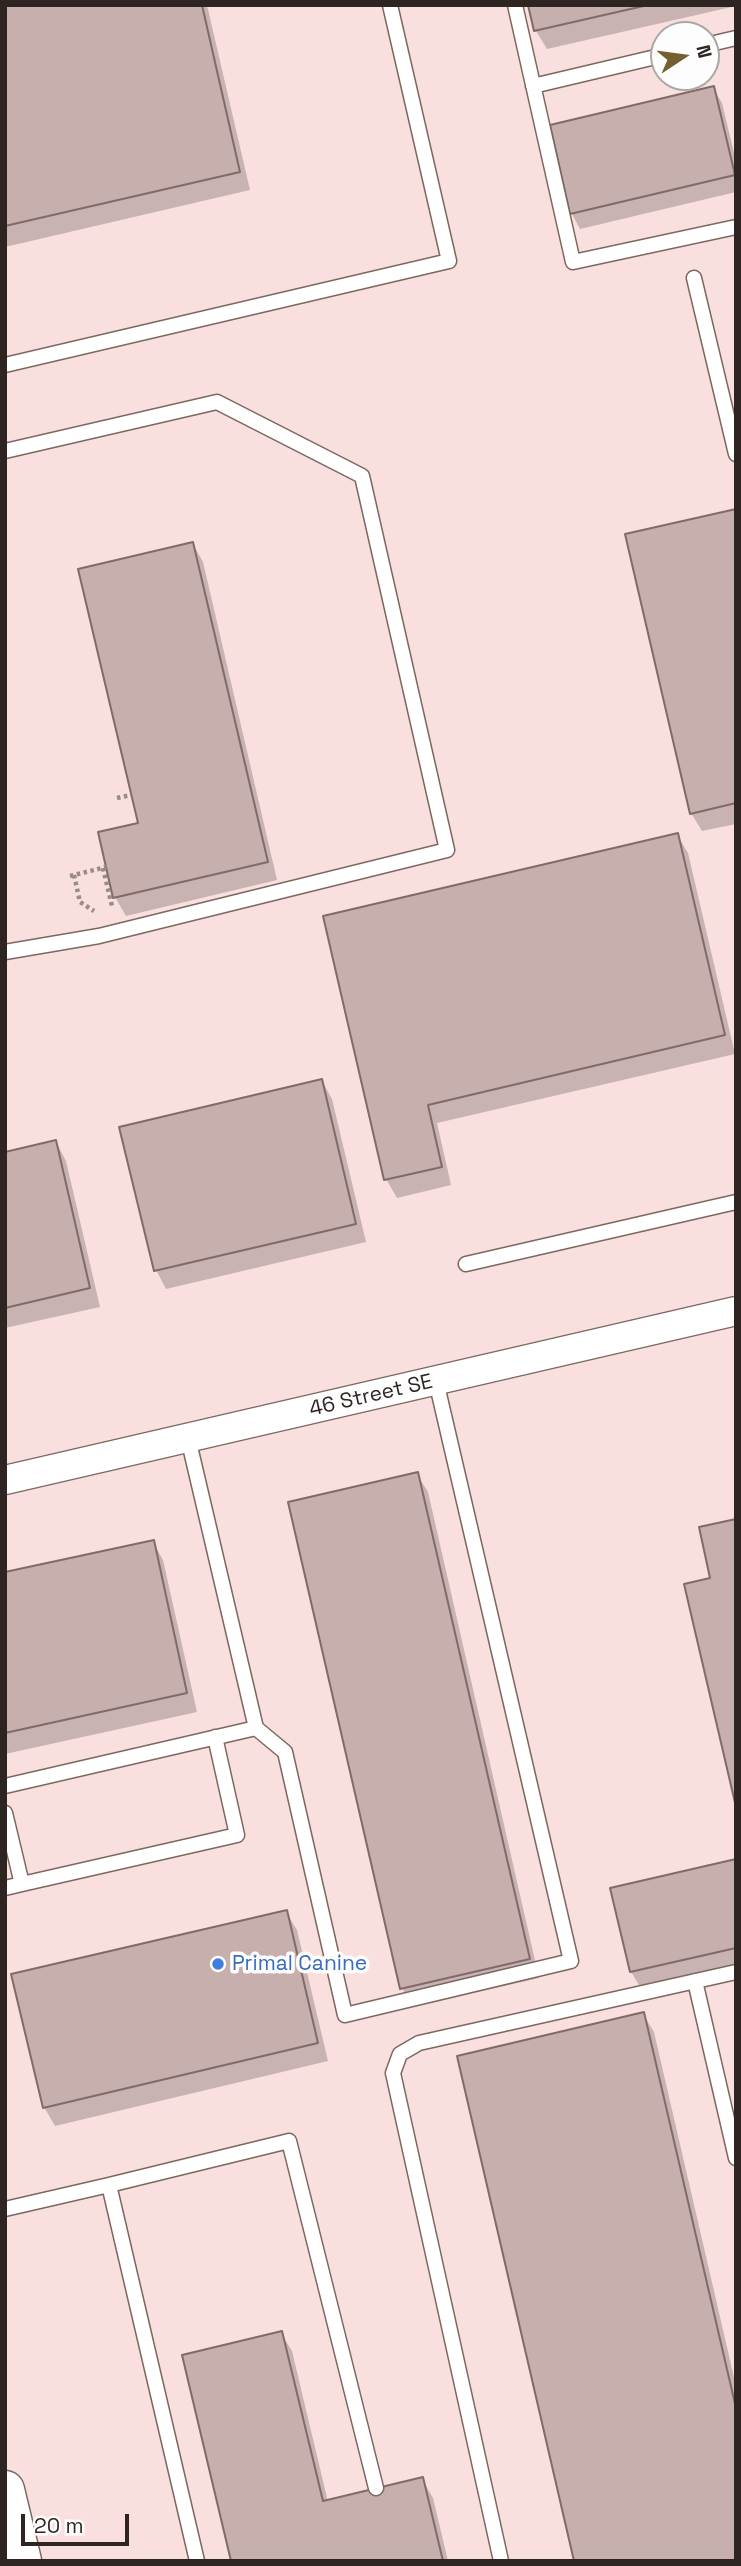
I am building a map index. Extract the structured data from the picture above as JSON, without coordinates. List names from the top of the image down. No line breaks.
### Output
{"streets":{"street":["46 Street SE"]},"places":["Primal Canine"],"scale_bar":"20 m","north":"right"}
